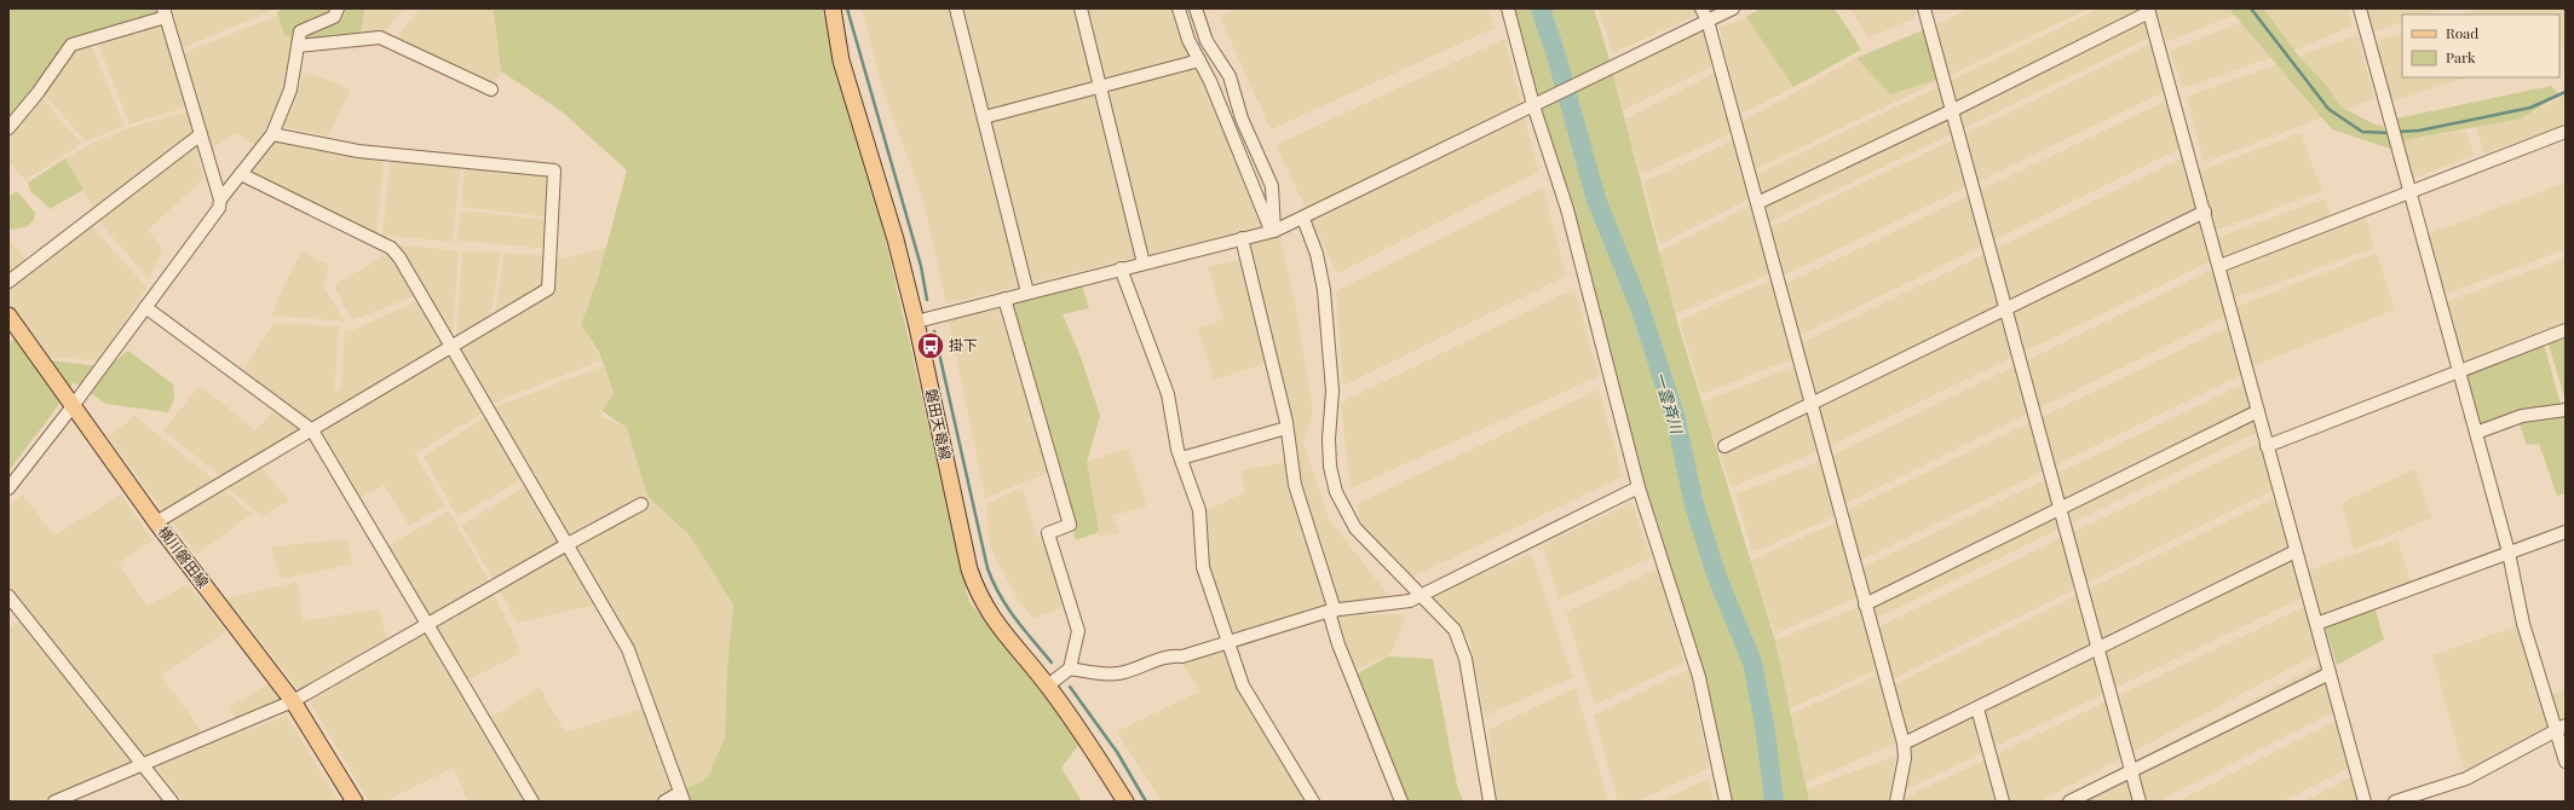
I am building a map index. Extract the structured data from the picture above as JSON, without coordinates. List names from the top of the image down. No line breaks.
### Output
{"streets":{"main road":["磐田天竜線","横川磐田線"]},"water":["一雲斉川"],"places":{"bus stop":["掛下"]},"legend":["Road","Park"]}
